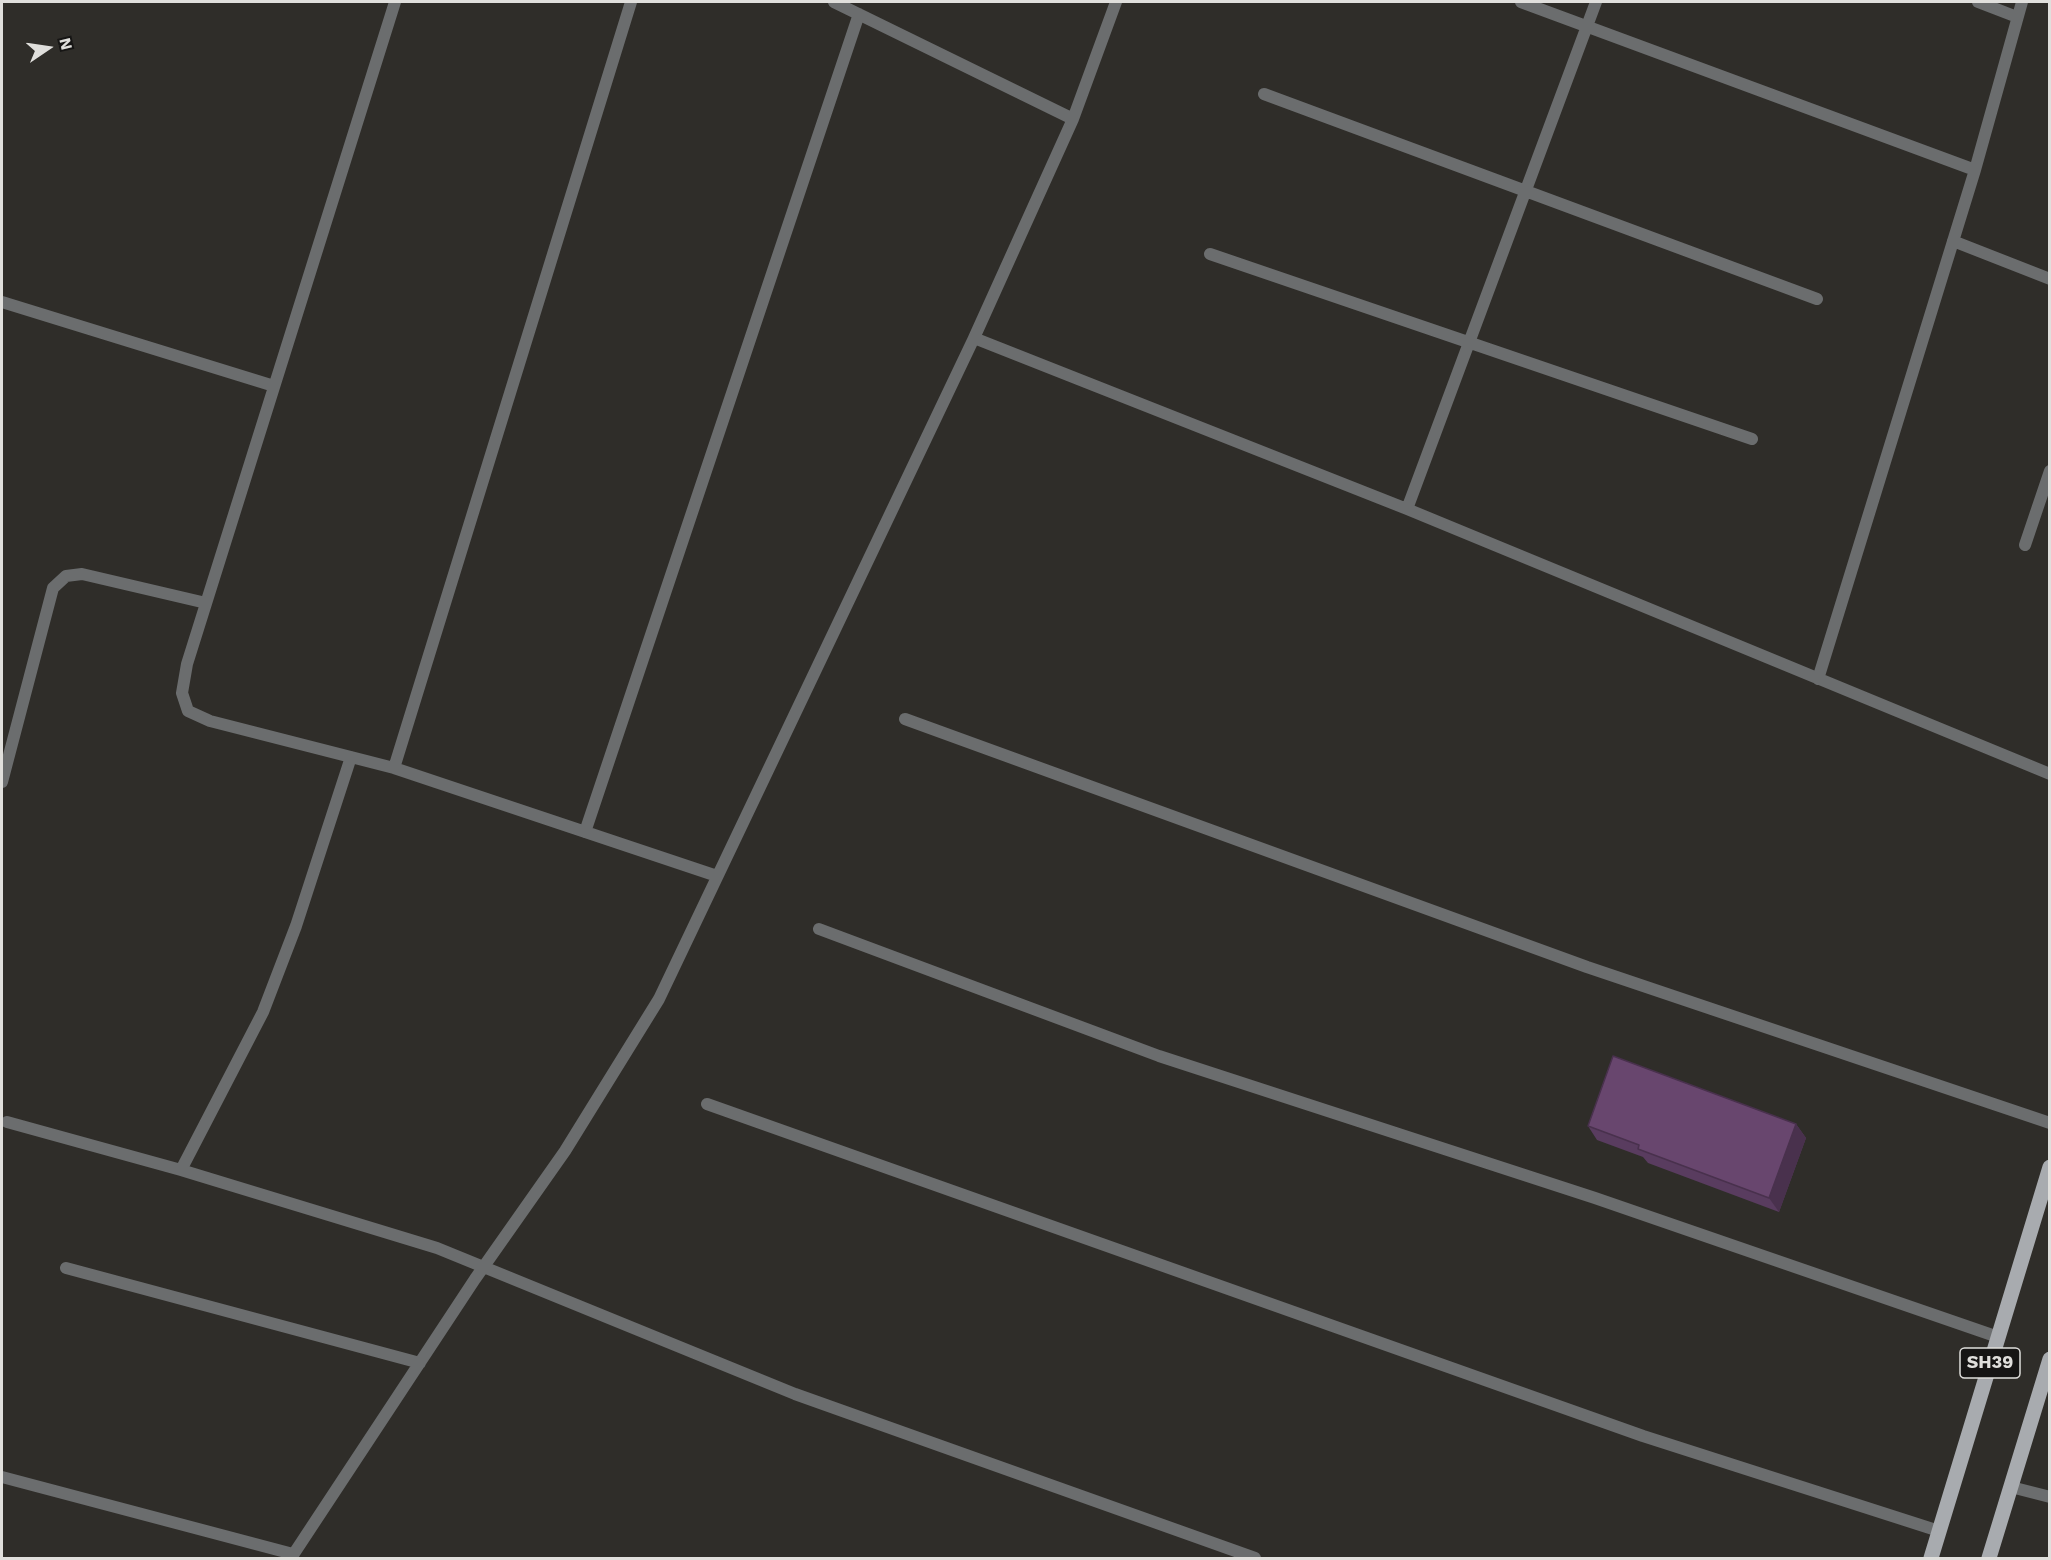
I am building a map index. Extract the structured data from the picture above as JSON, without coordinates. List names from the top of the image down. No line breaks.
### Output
{"streets":{"main road":["SH39"]},"north":"right"}
